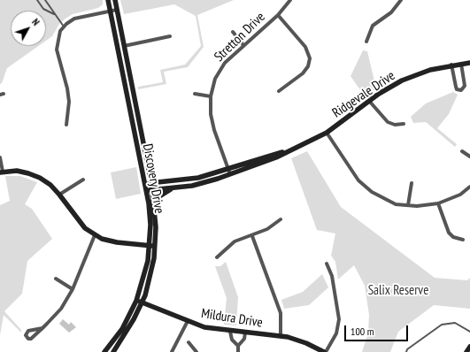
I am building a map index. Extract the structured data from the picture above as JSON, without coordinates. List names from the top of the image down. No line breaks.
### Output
{"streets":{"street":["Stretton Drive","Ridgevale Drive","Discovery Drive","Mildura Drive"]},"crossings":[["Stretton Drive","Ridgevale Drive"],["Ridgevale Drive","Discovery Drive"],["Discovery Drive","Mildura Drive"]],"parks":["Salix Reserve"],"scale_bar":"100 m","north":"top right"}
